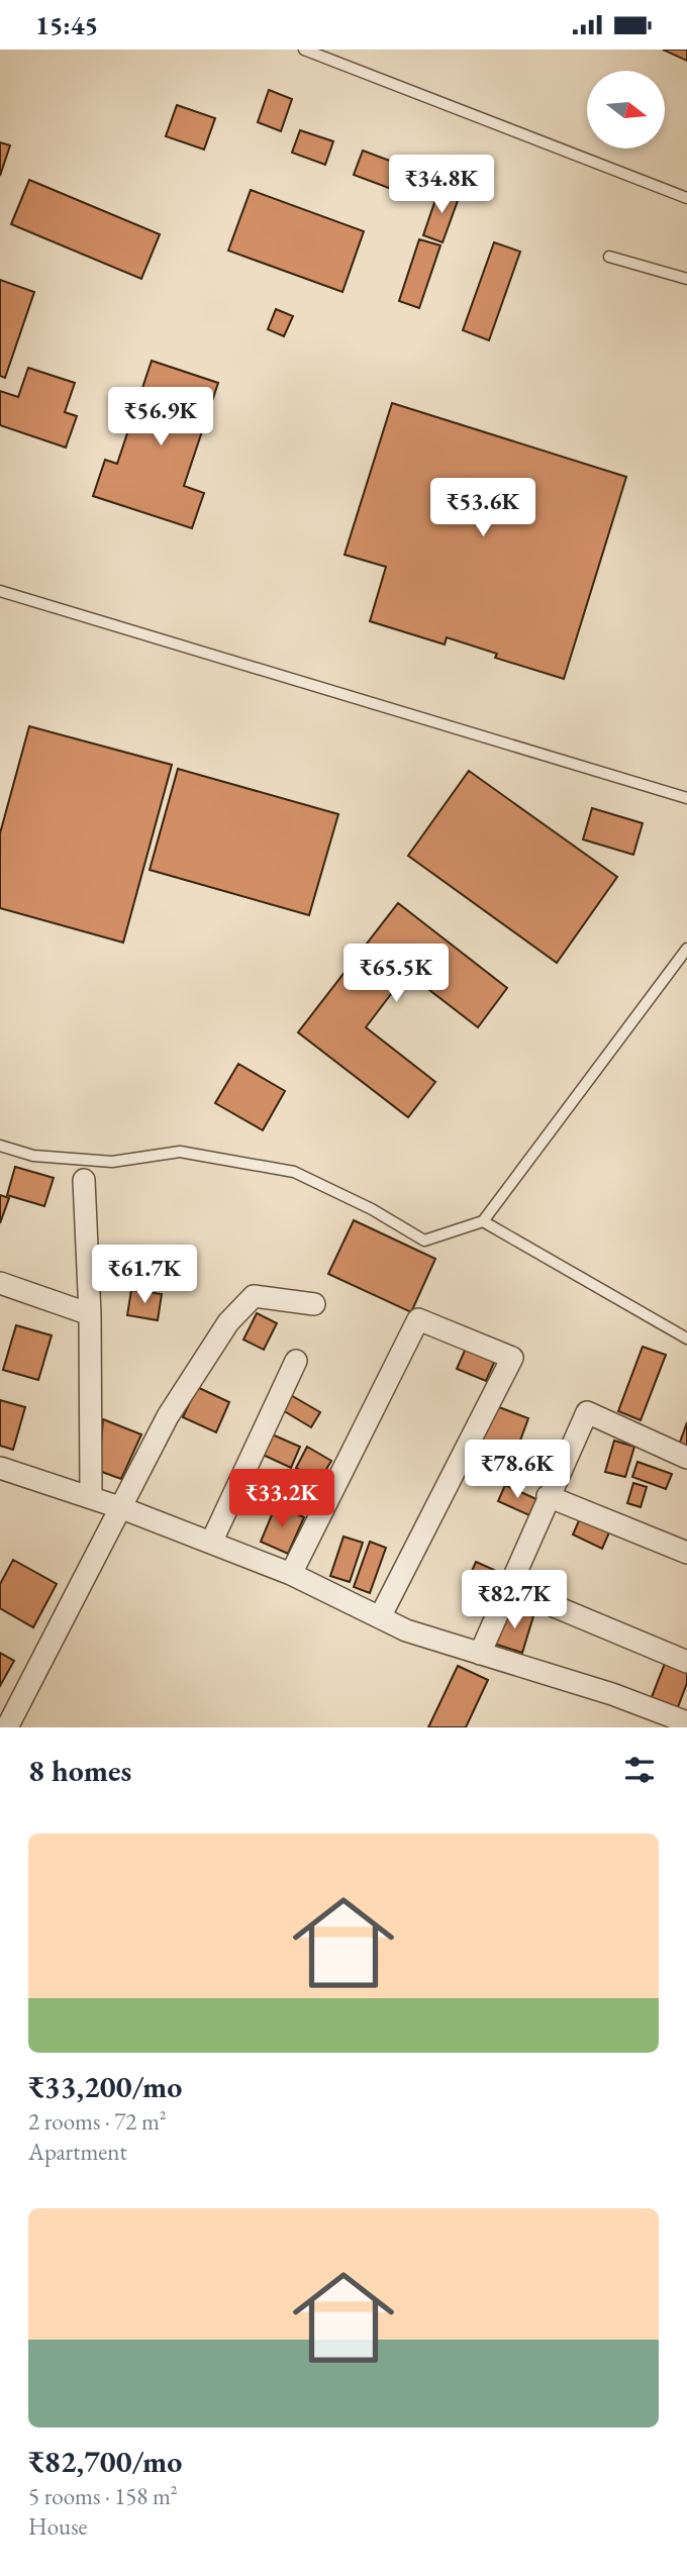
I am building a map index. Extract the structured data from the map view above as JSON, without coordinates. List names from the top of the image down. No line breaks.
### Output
{"north":"right","page":{"status":"15:45","price":["₹34.8K","₹56.9K","₹53.6K","₹65.5K","₹61.7K","₹78.6K","₹33.2K","₹82.7K"],"heading":"8 homes","list":[{"name":"₹33,200/mo","note":"2 rooms · 72 m² · Apartment"},{"name":"₹82,700/mo","note":"5 rooms · 158 m² · House"}]}}
